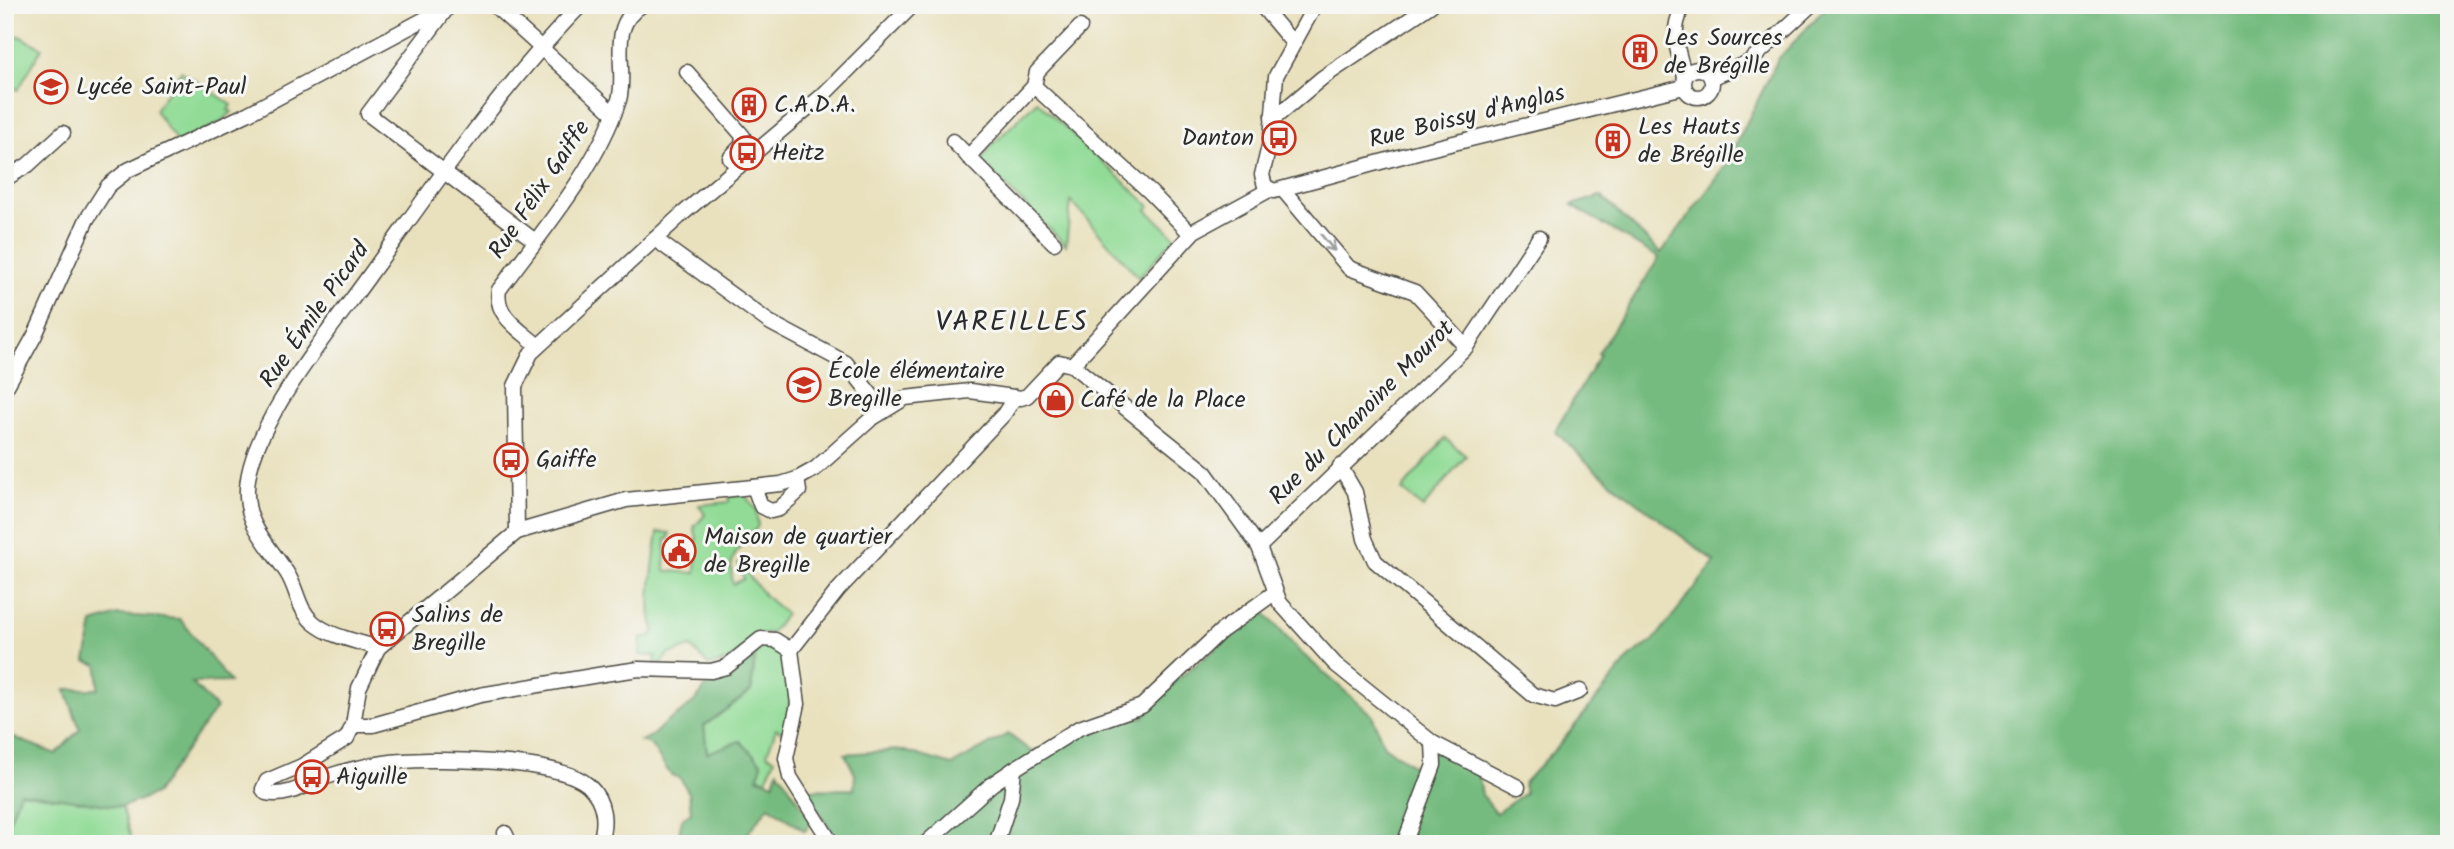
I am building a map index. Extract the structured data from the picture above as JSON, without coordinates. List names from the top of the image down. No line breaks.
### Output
{"streets":{"street":["Rue Boissy d'Anglas","Rue Félix Gaiffe","Rue Émile Picard","Rue du Chanoine Mourot"]},"districts":["VAREILLES"],"places":{"building":["Les Sources de Brégille","C.A.D.A.","Les Hauts de Brégille"],"school or university":["Lycée Saint-Paul","École élémentaire Bregille"],"bus stop":["Danton","Heitz","Gaiffe","Salins de Bregille","Aiguille"],"shop":["Café de la Place"],"public building":["Maison de quartier de Bregille"]}}
